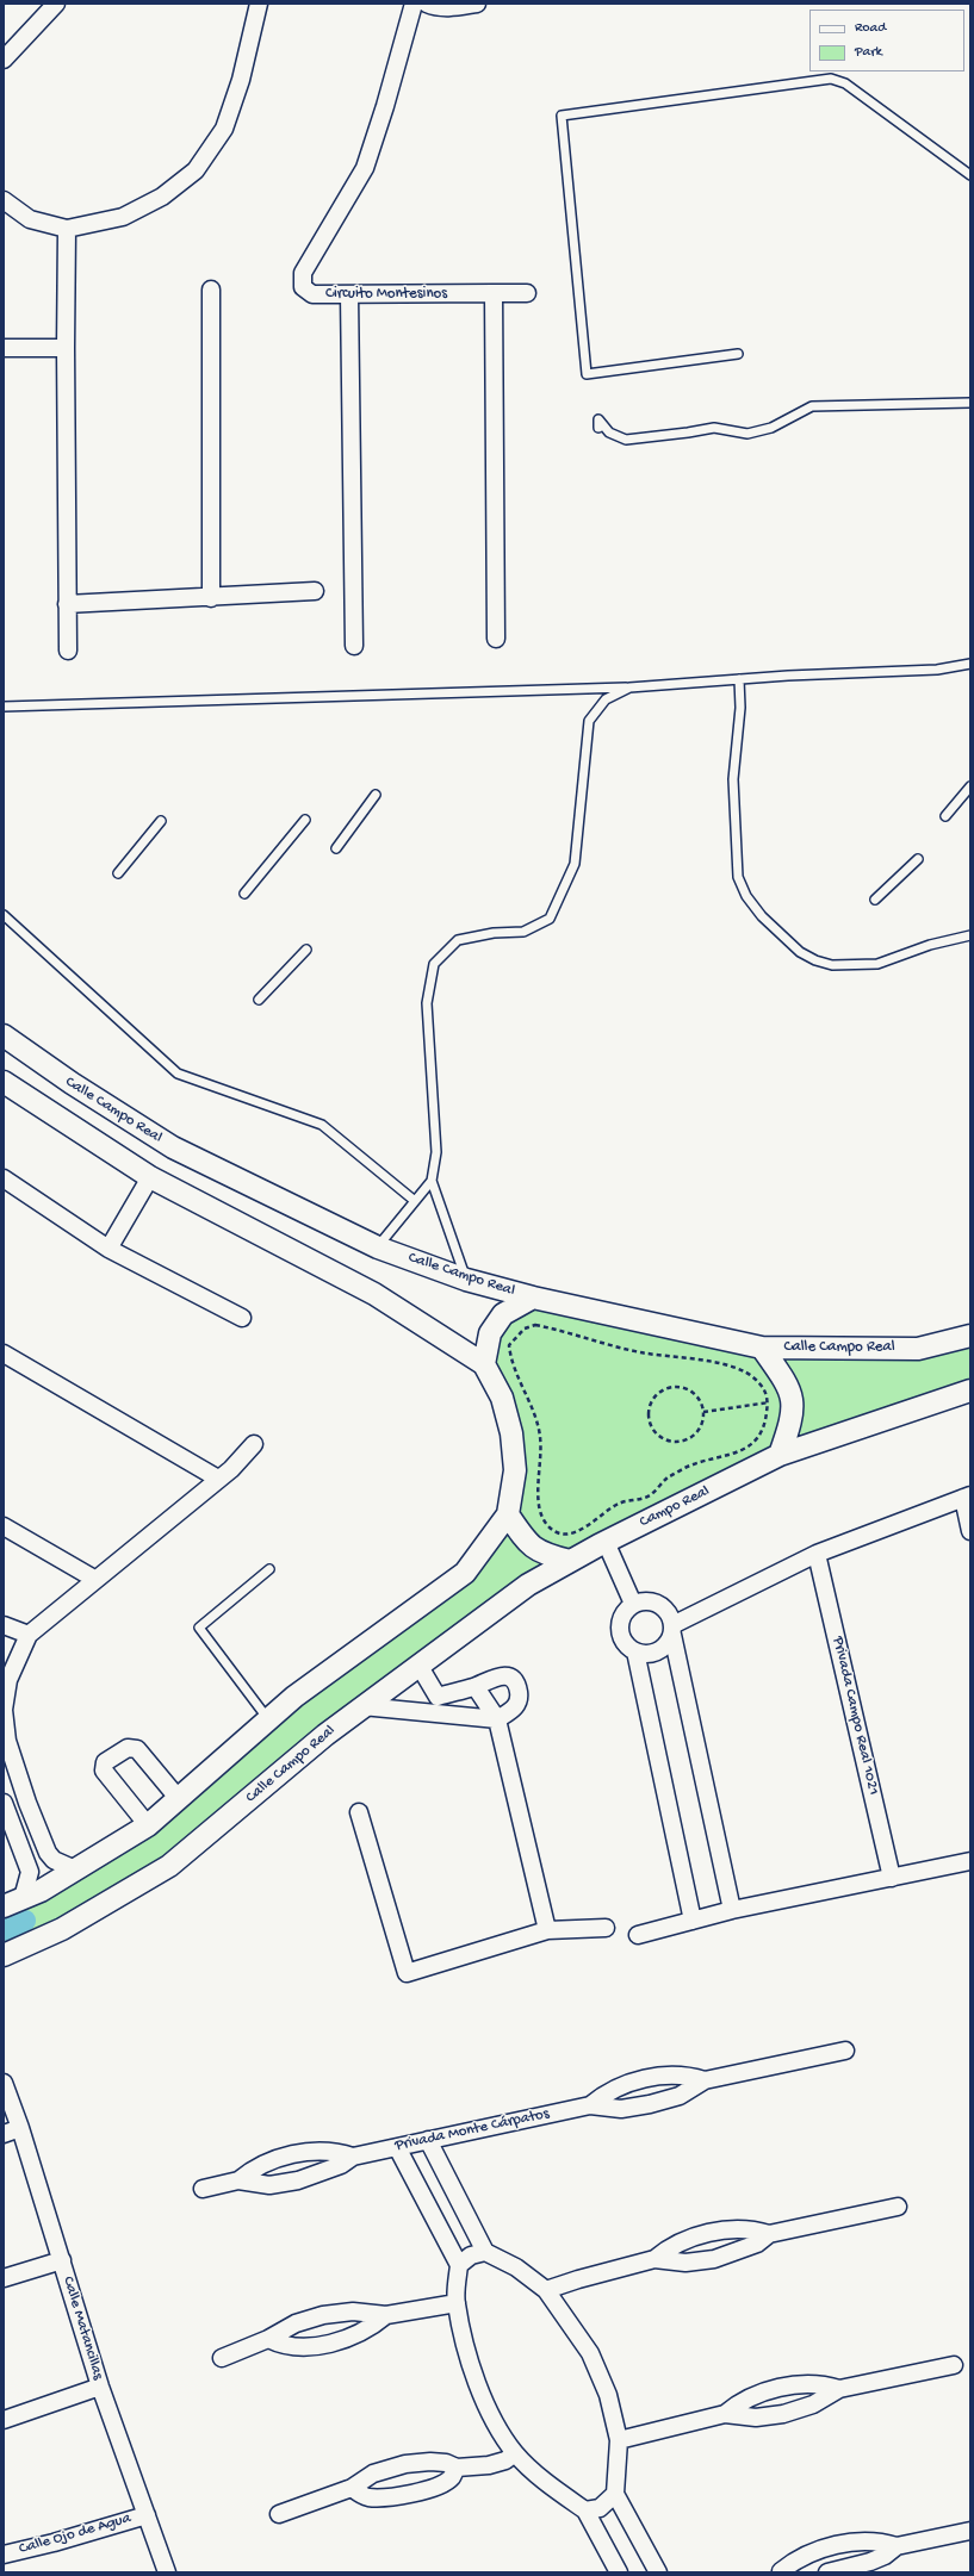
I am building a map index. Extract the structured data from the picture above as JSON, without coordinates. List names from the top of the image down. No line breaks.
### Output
{"streets":{"street":["Circuito Montesinos","Calle Campo Real","Campo Real","Privada Campo Real 1021","Privada Monte Cárpatos","Calle Matancillas","Calle Ojo de Agua"]},"crossings":[["Calle Campo Real","Campo Real"],["Calle Matancillas","Calle Ojo de Agua"]],"legend":["Road","Park"]}
